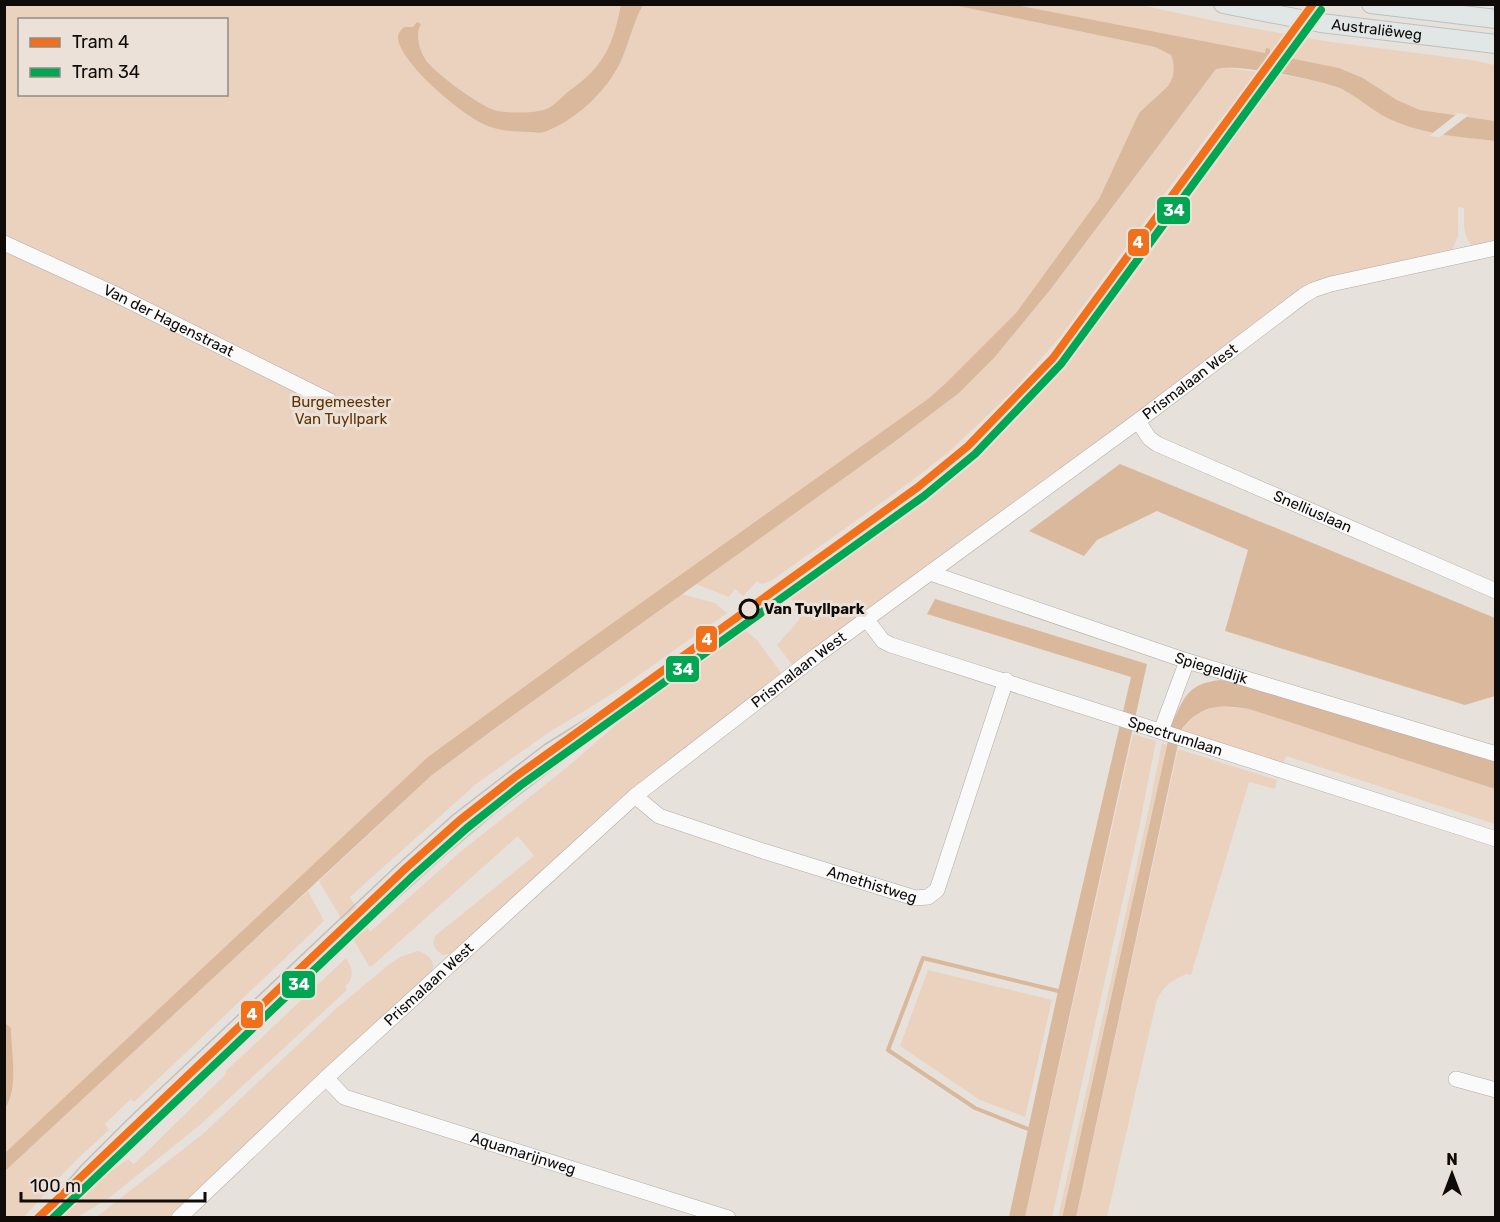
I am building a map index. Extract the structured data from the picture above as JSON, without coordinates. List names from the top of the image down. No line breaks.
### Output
{"streets":{"main road":["Australiëweg"],"street":["Van der Hagenstraat","Prismalaan West","Snelliuslaan","Spiegeldijk","Spectrumlaan","Amethistweg","Aquamarijnweg"]},"crossings":[["Prismalaan West","Snelliuslaan"],["Prismalaan West","Spiegeldijk"],["Prismalaan West","Spectrumlaan"],["Prismalaan West","Amethistweg"],["Prismalaan West","Aquamarijnweg"],["Spectrumlaan","Amethistweg"]],"parks":["Burgemeester Van Tuyllpark"],"places":["Van Tuyllpark"],"lines":["tram line 4","tram line 34"],"legend":["Tram 4","Tram 34"],"scale_bar":"100 m","north":"top"}
